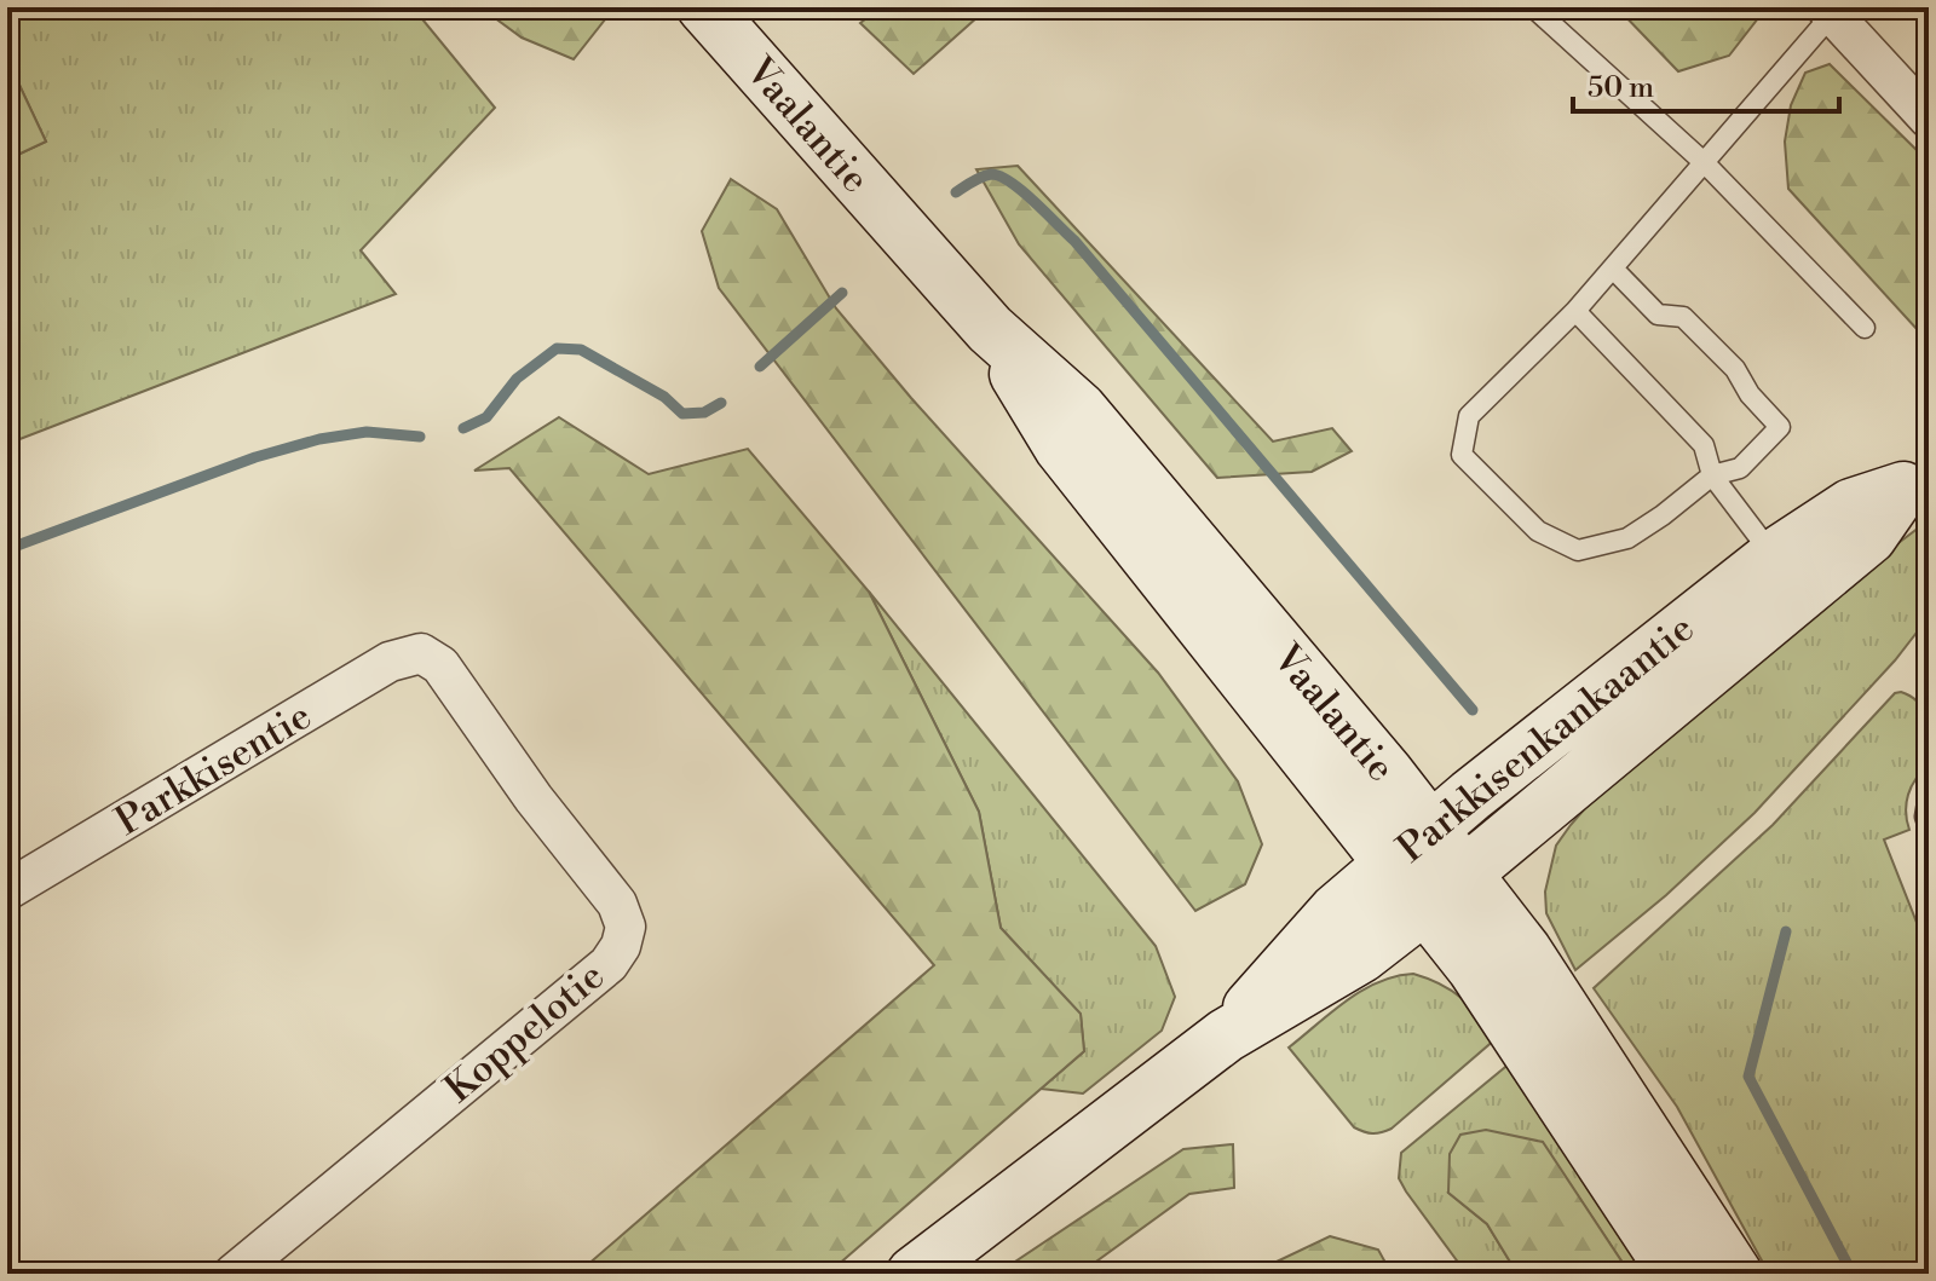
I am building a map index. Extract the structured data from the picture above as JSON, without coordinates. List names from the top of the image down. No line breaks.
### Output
{"streets":{"street":["Vaalantie","Parkkisenkankaantie","Parkkisentie","Koppelotie"]},"crossings":[["Vaalantie","Parkkisenkankaantie"],["Parkkisentie","Koppelotie"]],"scale_bar":"50 m"}
